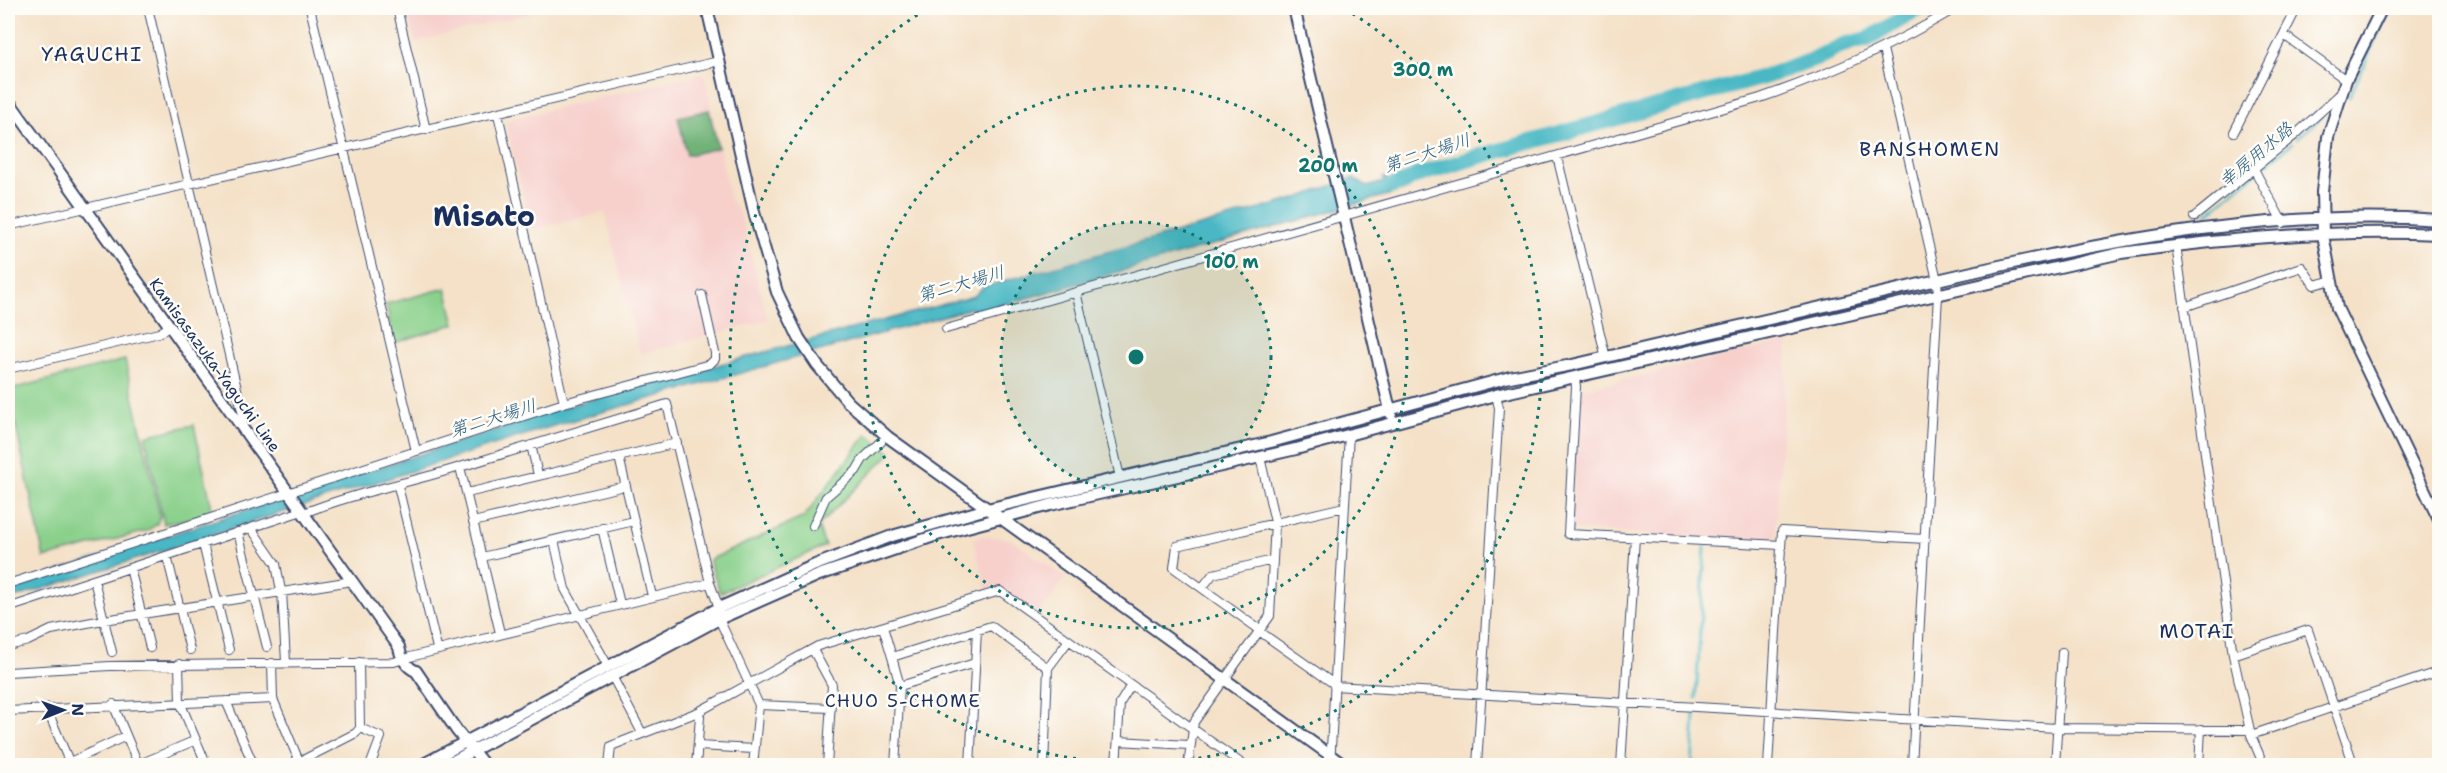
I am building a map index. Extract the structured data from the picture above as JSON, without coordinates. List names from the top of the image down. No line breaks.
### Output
{"streets":{"street":["Kamisasazuka-Yaguchi Line"]},"districts":["YAGUCHI","BANSHOMEN","Misato","MOTAI","CHUO 5-CHOME"],"water":["第二大場川","幸房用水路"],"north":"right","rings":["300 m","200 m","100 m"]}
